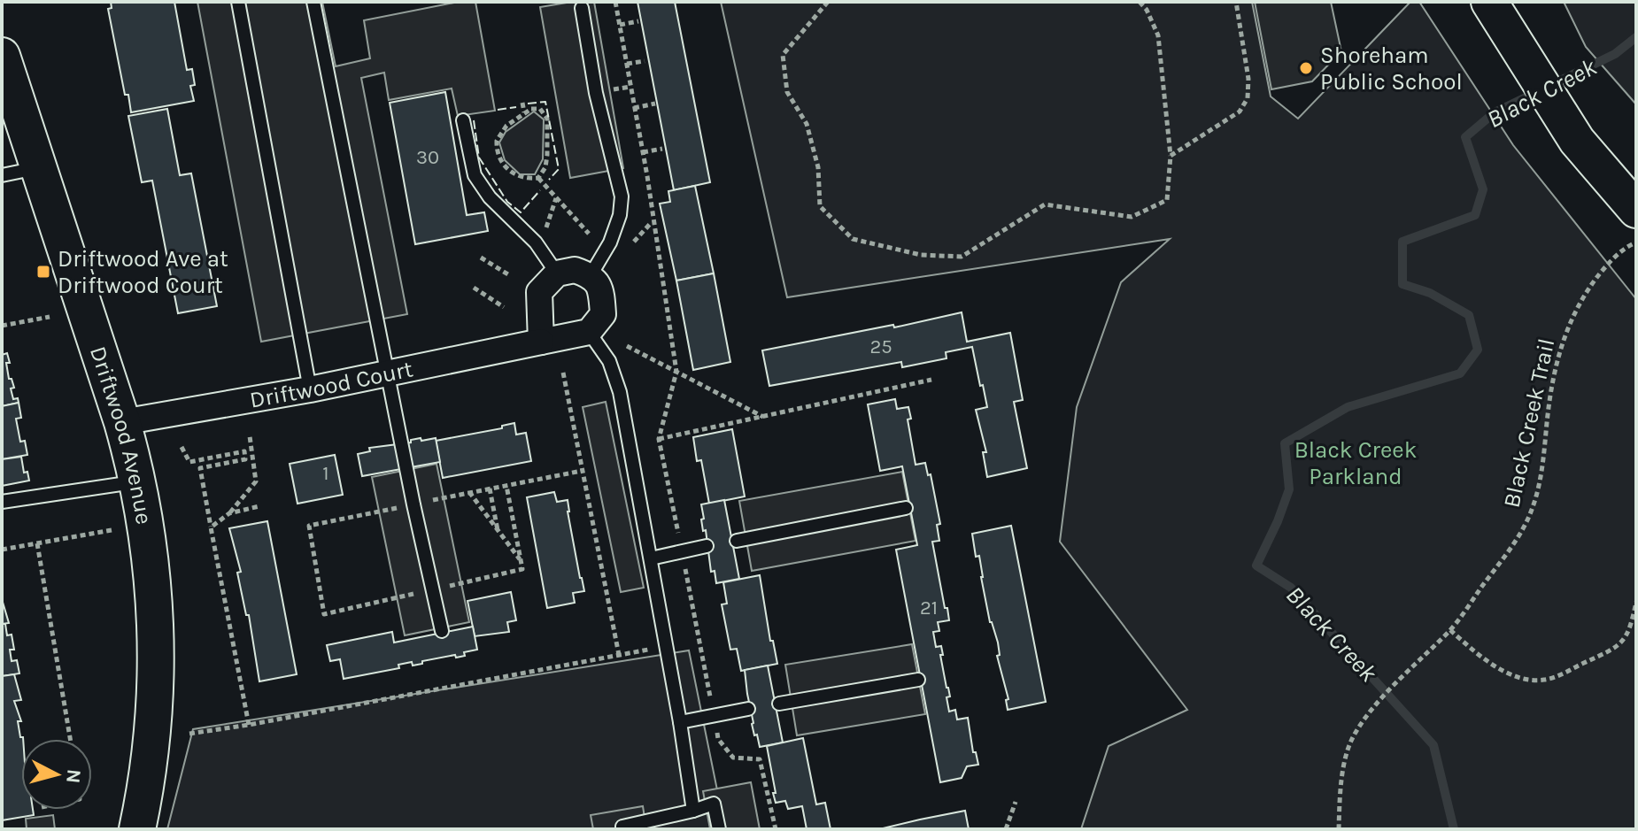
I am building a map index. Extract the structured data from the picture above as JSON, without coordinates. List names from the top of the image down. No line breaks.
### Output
{"streets":{"street":["Driftwood Court","Driftwood Avenue"],"path":["Black Creek Trail"]},"crossings":[["Driftwood Court","Driftwood Avenue"]],"water":["Black Creek"],"parks":["Black Creek Parkland"],"places":{"other":["Shoreham Public School"],"transit":["Driftwood Ave at Driftwood Court"]},"house_numbers":["30","25","1","21"],"north":"right"}
